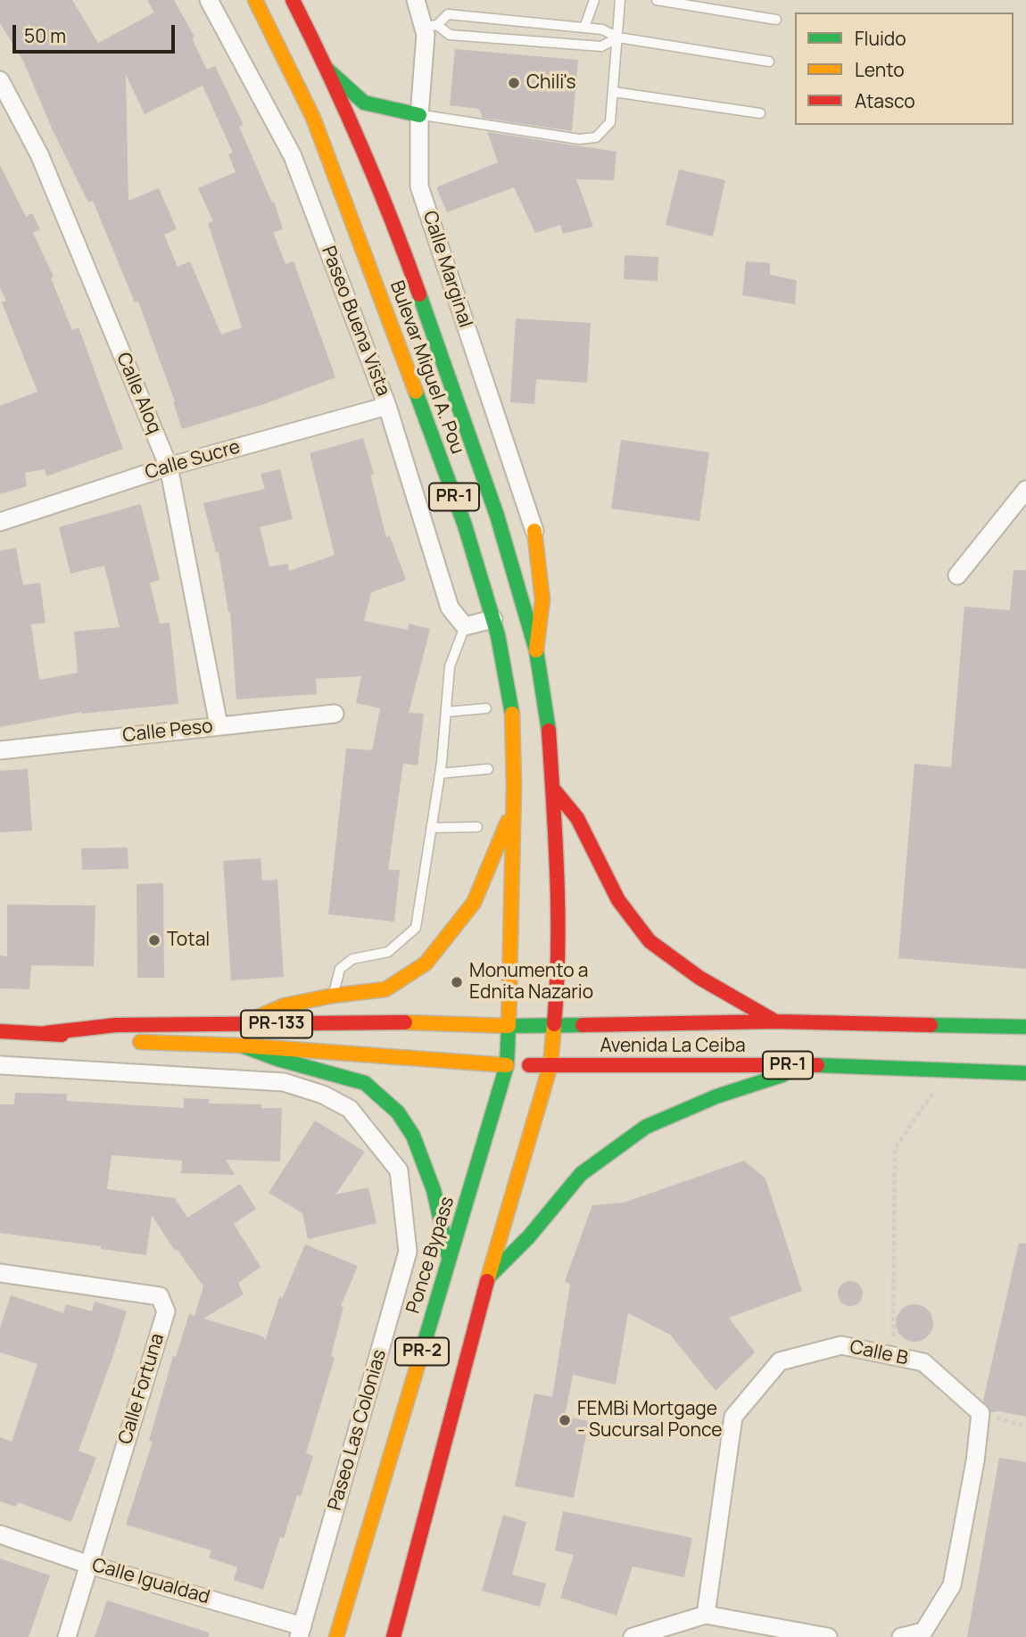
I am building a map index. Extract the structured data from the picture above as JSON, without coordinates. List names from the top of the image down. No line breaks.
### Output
{"streets":{"main road":["Bulevar Miguel A. Pou","PR-1","PR-133","Avenida La Ceiba","Ponce Bypass","PR-2"],"street":["Calle Marginal","Paseo Buena Vista","Calle Aloq","Calle Sucre","Calle Peso","Calle B","Calle Fortuna","Paseo Las Colonias","Calle Igualdad"]},"crossings":[["Paseo Buena Vista","Calle Sucre"],["Bulevar Miguel A. Pou","PR-1"],["Bulevar Miguel A. Pou","PR-133"],["Bulevar Miguel A. Pou","Avenida La Ceiba"],["Bulevar Miguel A. Pou","Ponce Bypass"],["Calle Aloq","Calle Sucre"],["Calle Aloq","Calle Peso"],["PR-1","Avenida La Ceiba"],["PR-1","PR-2"],["PR-133","Avenida La Ceiba"],["PR-133","Ponce Bypass"],["Avenida La Ceiba","Ponce Bypass"],["Avenida La Ceiba","PR-2"],["Calle Fortuna","Calle Igualdad"],["Paseo Las Colonias","Calle Igualdad"]],"places":["Chili's","Total","Monumento a Ednita Nazario","FEMBi Mortgage - Sucursal Ponce"],"legend":["Fluido","Lento","Atasco"],"scale_bar":"50 m"}
